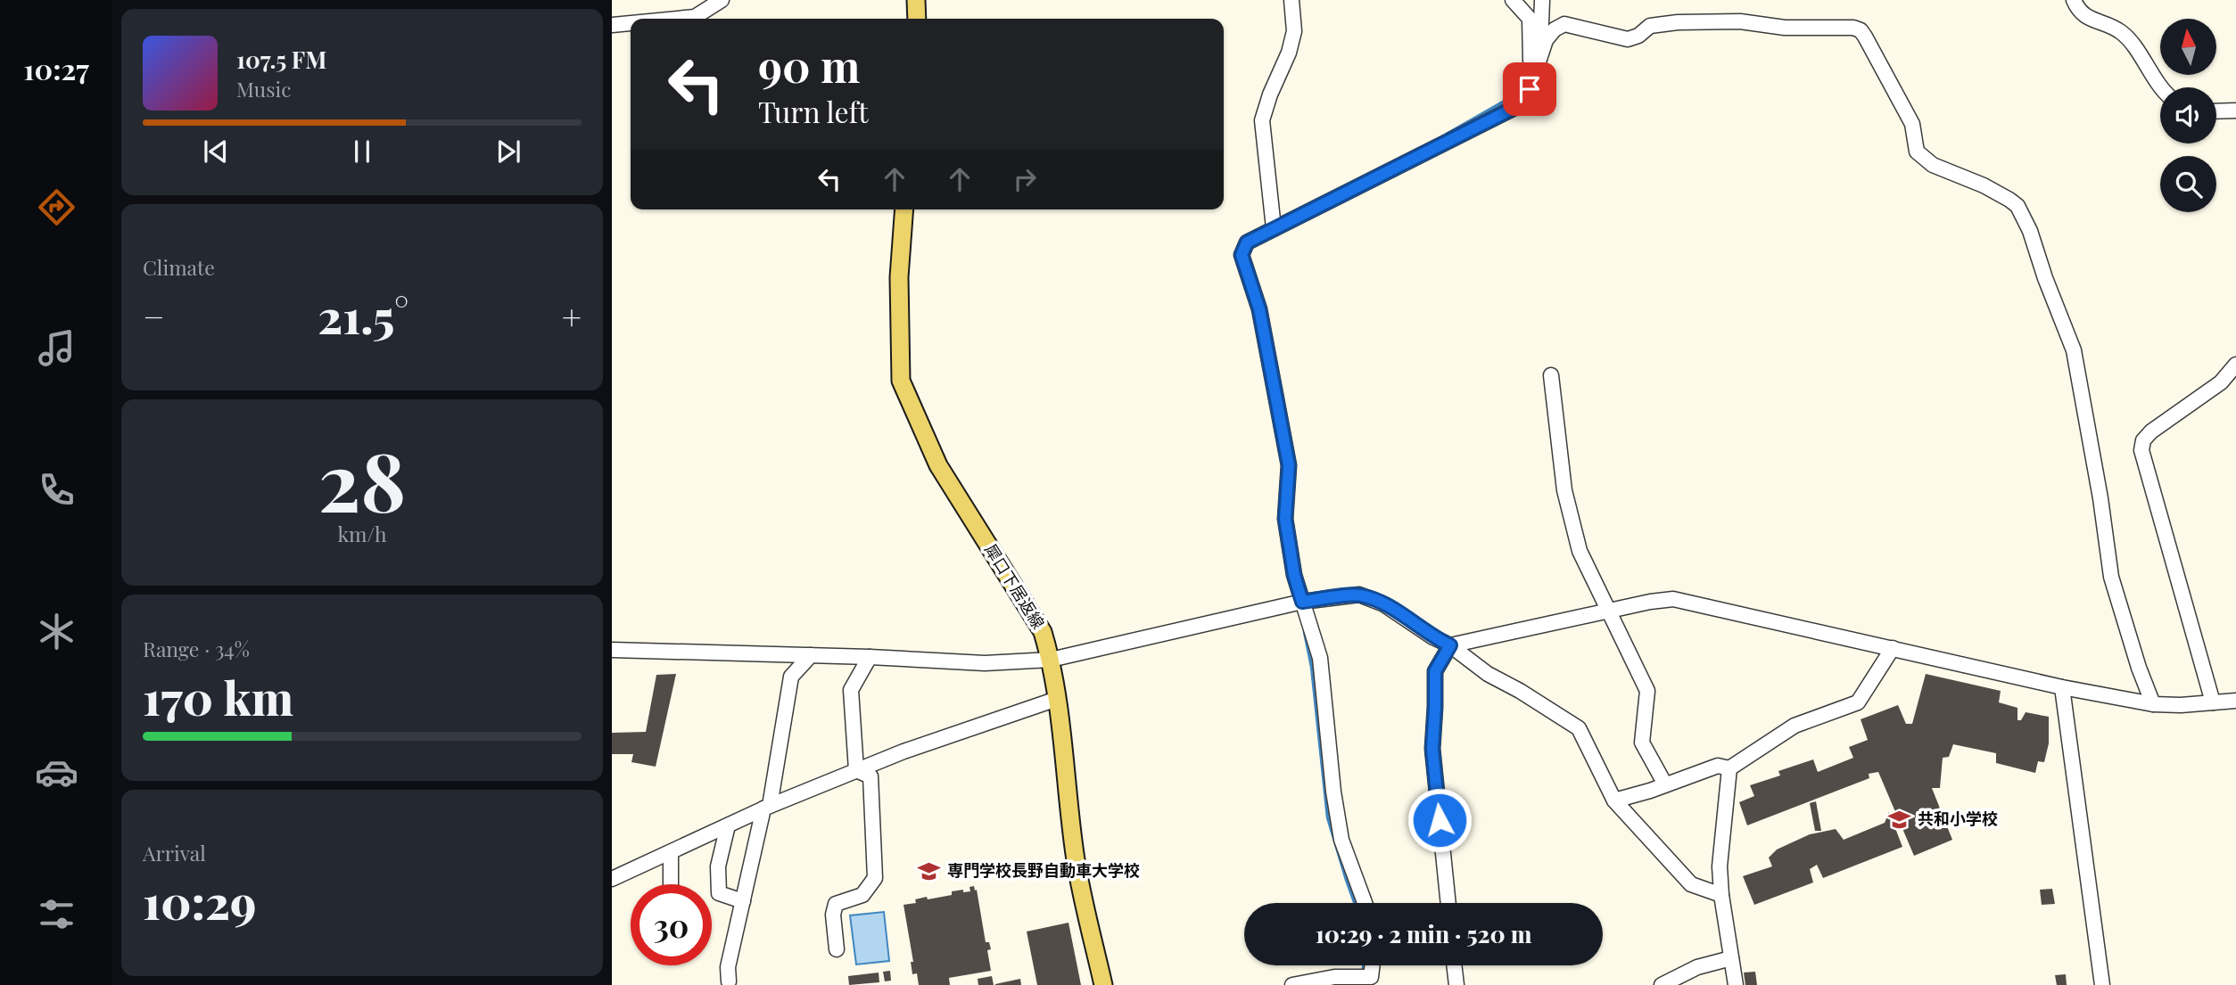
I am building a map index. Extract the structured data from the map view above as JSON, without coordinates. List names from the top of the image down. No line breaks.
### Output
{"streets":{"main road":["犀口下居返線"]},"places":{"school or university":["共和小学校","専門学校長野自動車大学校"]},"north":"top","page":{"tabs":"10:27","turn":["90 m","Turn left"],"song":["107.5 FM","Music"],"tile":["Climate",["28","km/h"],["Range · 34%","170 km"],["Arrival","10:29"]],"heat":["−","21.5°","+"],"limit":"30","trip":"10:29 · 2 min · 520 m"}}
